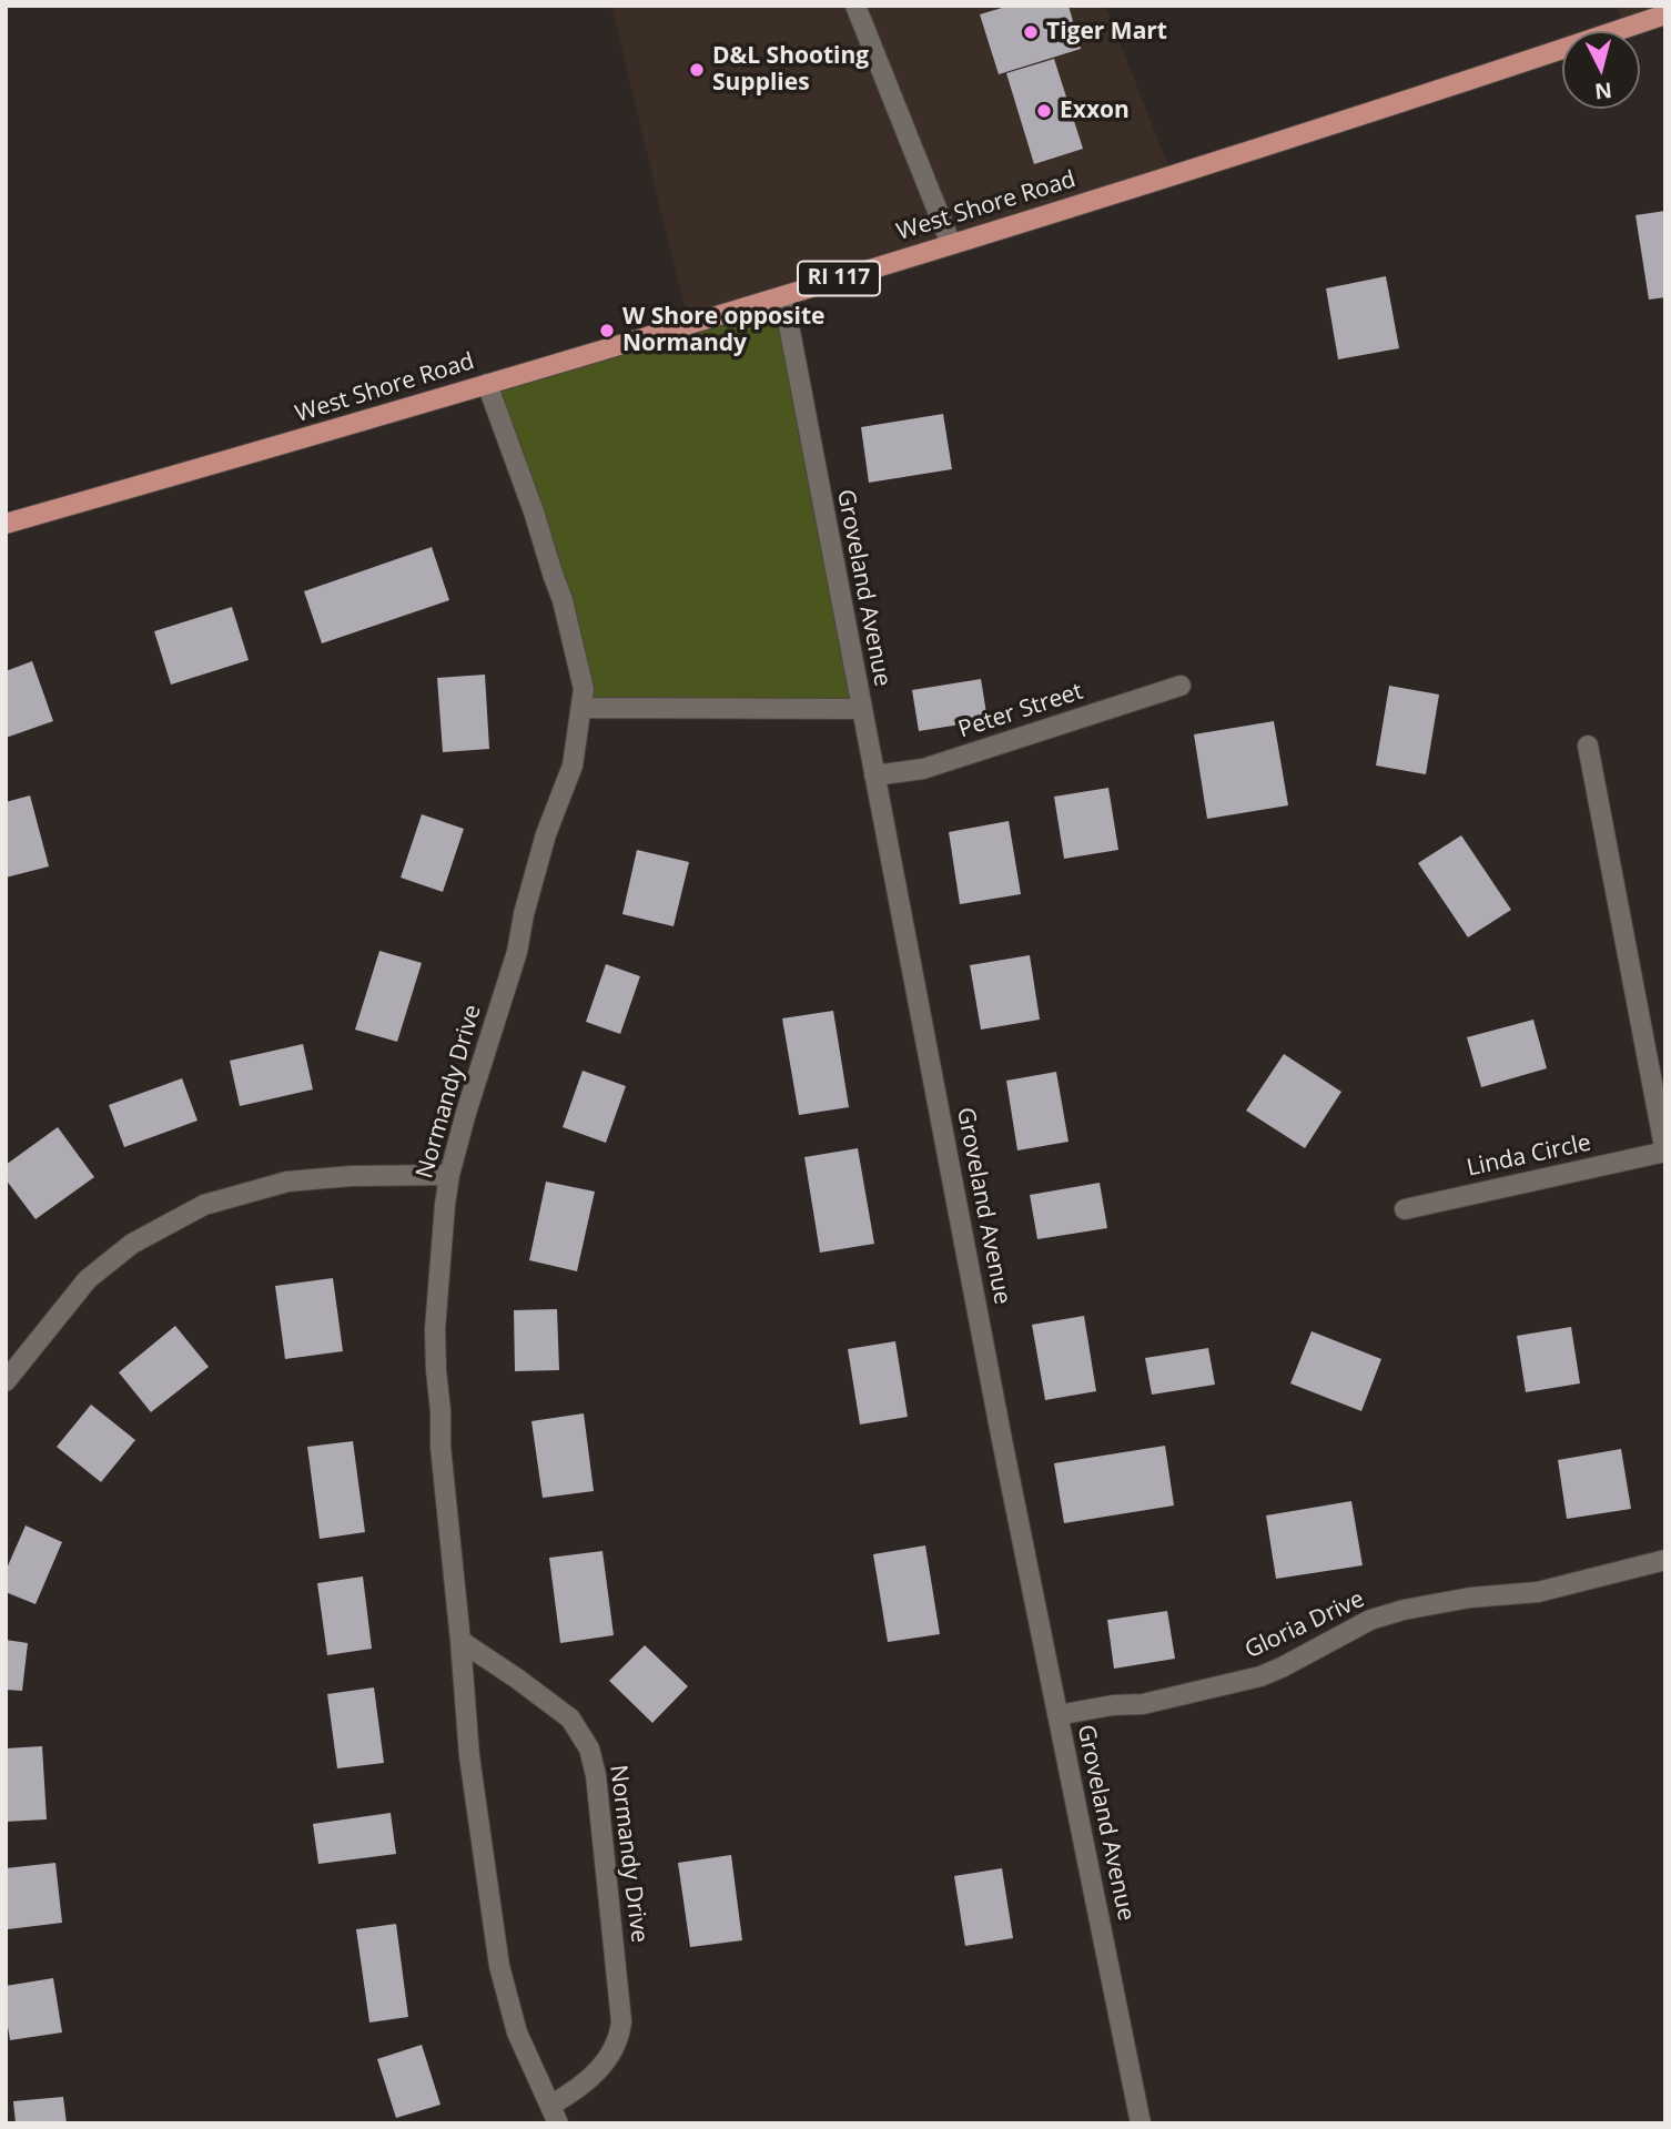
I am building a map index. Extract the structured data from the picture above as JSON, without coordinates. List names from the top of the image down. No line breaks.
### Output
{"streets":{"main road":["West Shore Road","RI 117"],"street":["Groveland Avenue","Peter Street","Normandy Drive","Linda Circle","Gloria Drive"]},"crossings":[["West Shore Road","Groveland Avenue"],["West Shore Road","Normandy Drive"],["Groveland Avenue","Peter Street"],["Groveland Avenue","Gloria Drive"]],"places":["Tiger Mart","D&L Shooting Supplies","Exxon","W Shore opposite Normandy"],"north":"bottom"}
